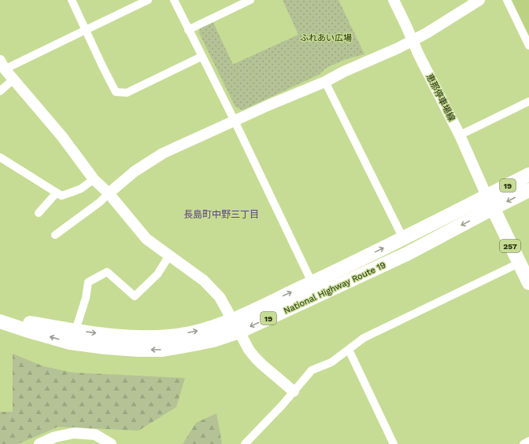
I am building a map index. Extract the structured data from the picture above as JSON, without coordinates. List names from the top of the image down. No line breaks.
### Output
{"streets":{"highway":["19","257","National Highway Route 19"],"street":["恵那停車場線"]},"crossings":[["恵那停車場線","257"],["恵那停車場線","National Highway Route 19"],["257","National Highway Route 19"]],"districts":["長島町中野三丁目"],"parks":["ふれあい広場"]}
